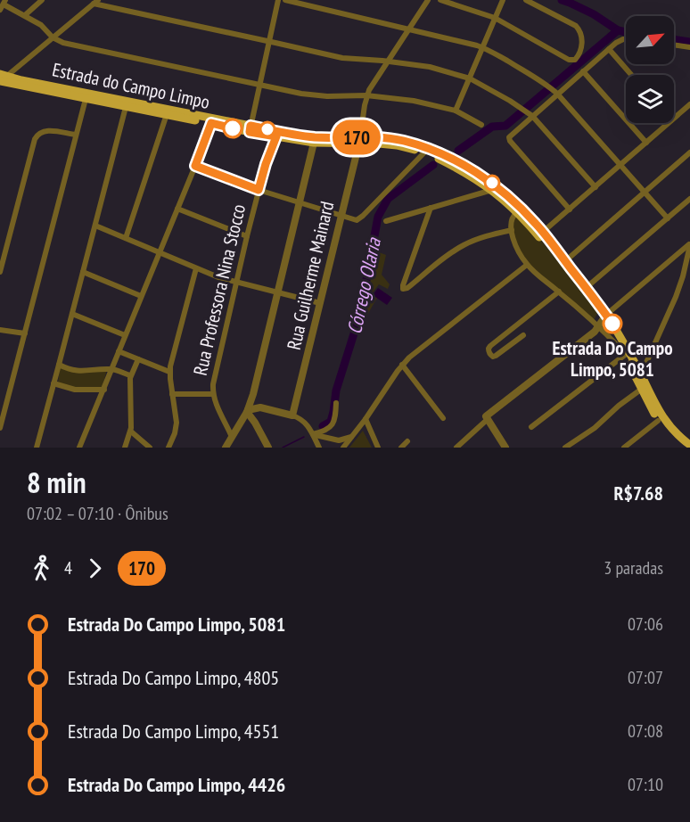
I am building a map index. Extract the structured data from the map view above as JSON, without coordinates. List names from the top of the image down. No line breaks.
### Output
{"streets":{"main road":["Estrada do Campo Limpo"],"street":["Rua Guilherme Mainard","Rua Professora Nina Stocco"]},"crossings":[["Estrada do Campo Limpo","Rua Guilherme Mainard"],["Estrada do Campo Limpo","Rua Professora Nina Stocco"]],"water":["Córrego Olaria"],"places":["Estrada Do Campo Limpo, 5081"],"lines":["bus line 170"],"north":"top right","page":{"on_map":"170","heading":["8 min","07:02 – 07:10 · Ônibus","R$7.68"],"legs":["4","170","3 paradas"],"list":[{"name":"Estrada Do Campo Limpo, 5081","value":"07:06"},{"name":"Estrada Do Campo Limpo, 4805","value":"07:07"},{"name":"Estrada Do Campo Limpo, 4551","value":"07:08"},{"name":"Estrada Do Campo Limpo, 4426","value":"07:10"}]}}
